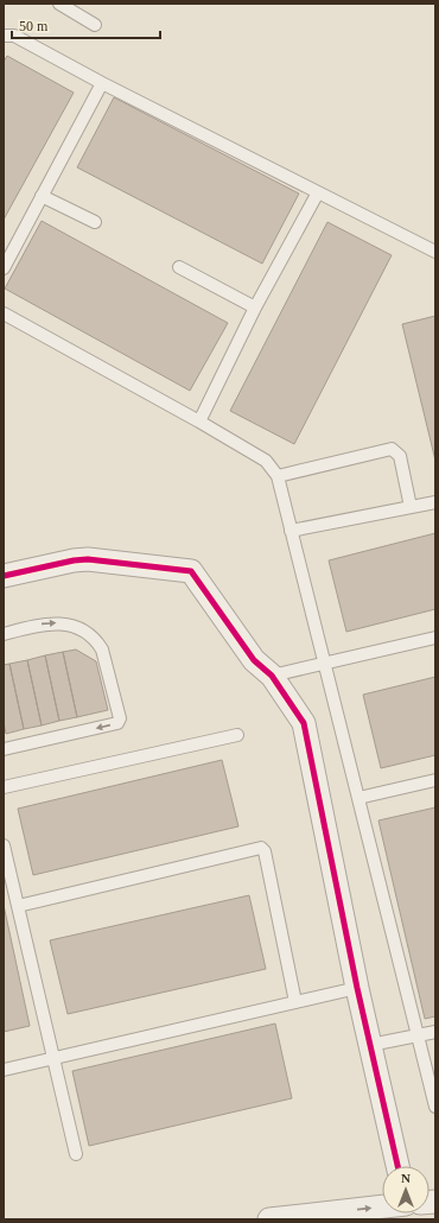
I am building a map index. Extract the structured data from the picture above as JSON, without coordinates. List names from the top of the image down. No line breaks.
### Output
{"scale_bar":"50 m","north":"top"}
